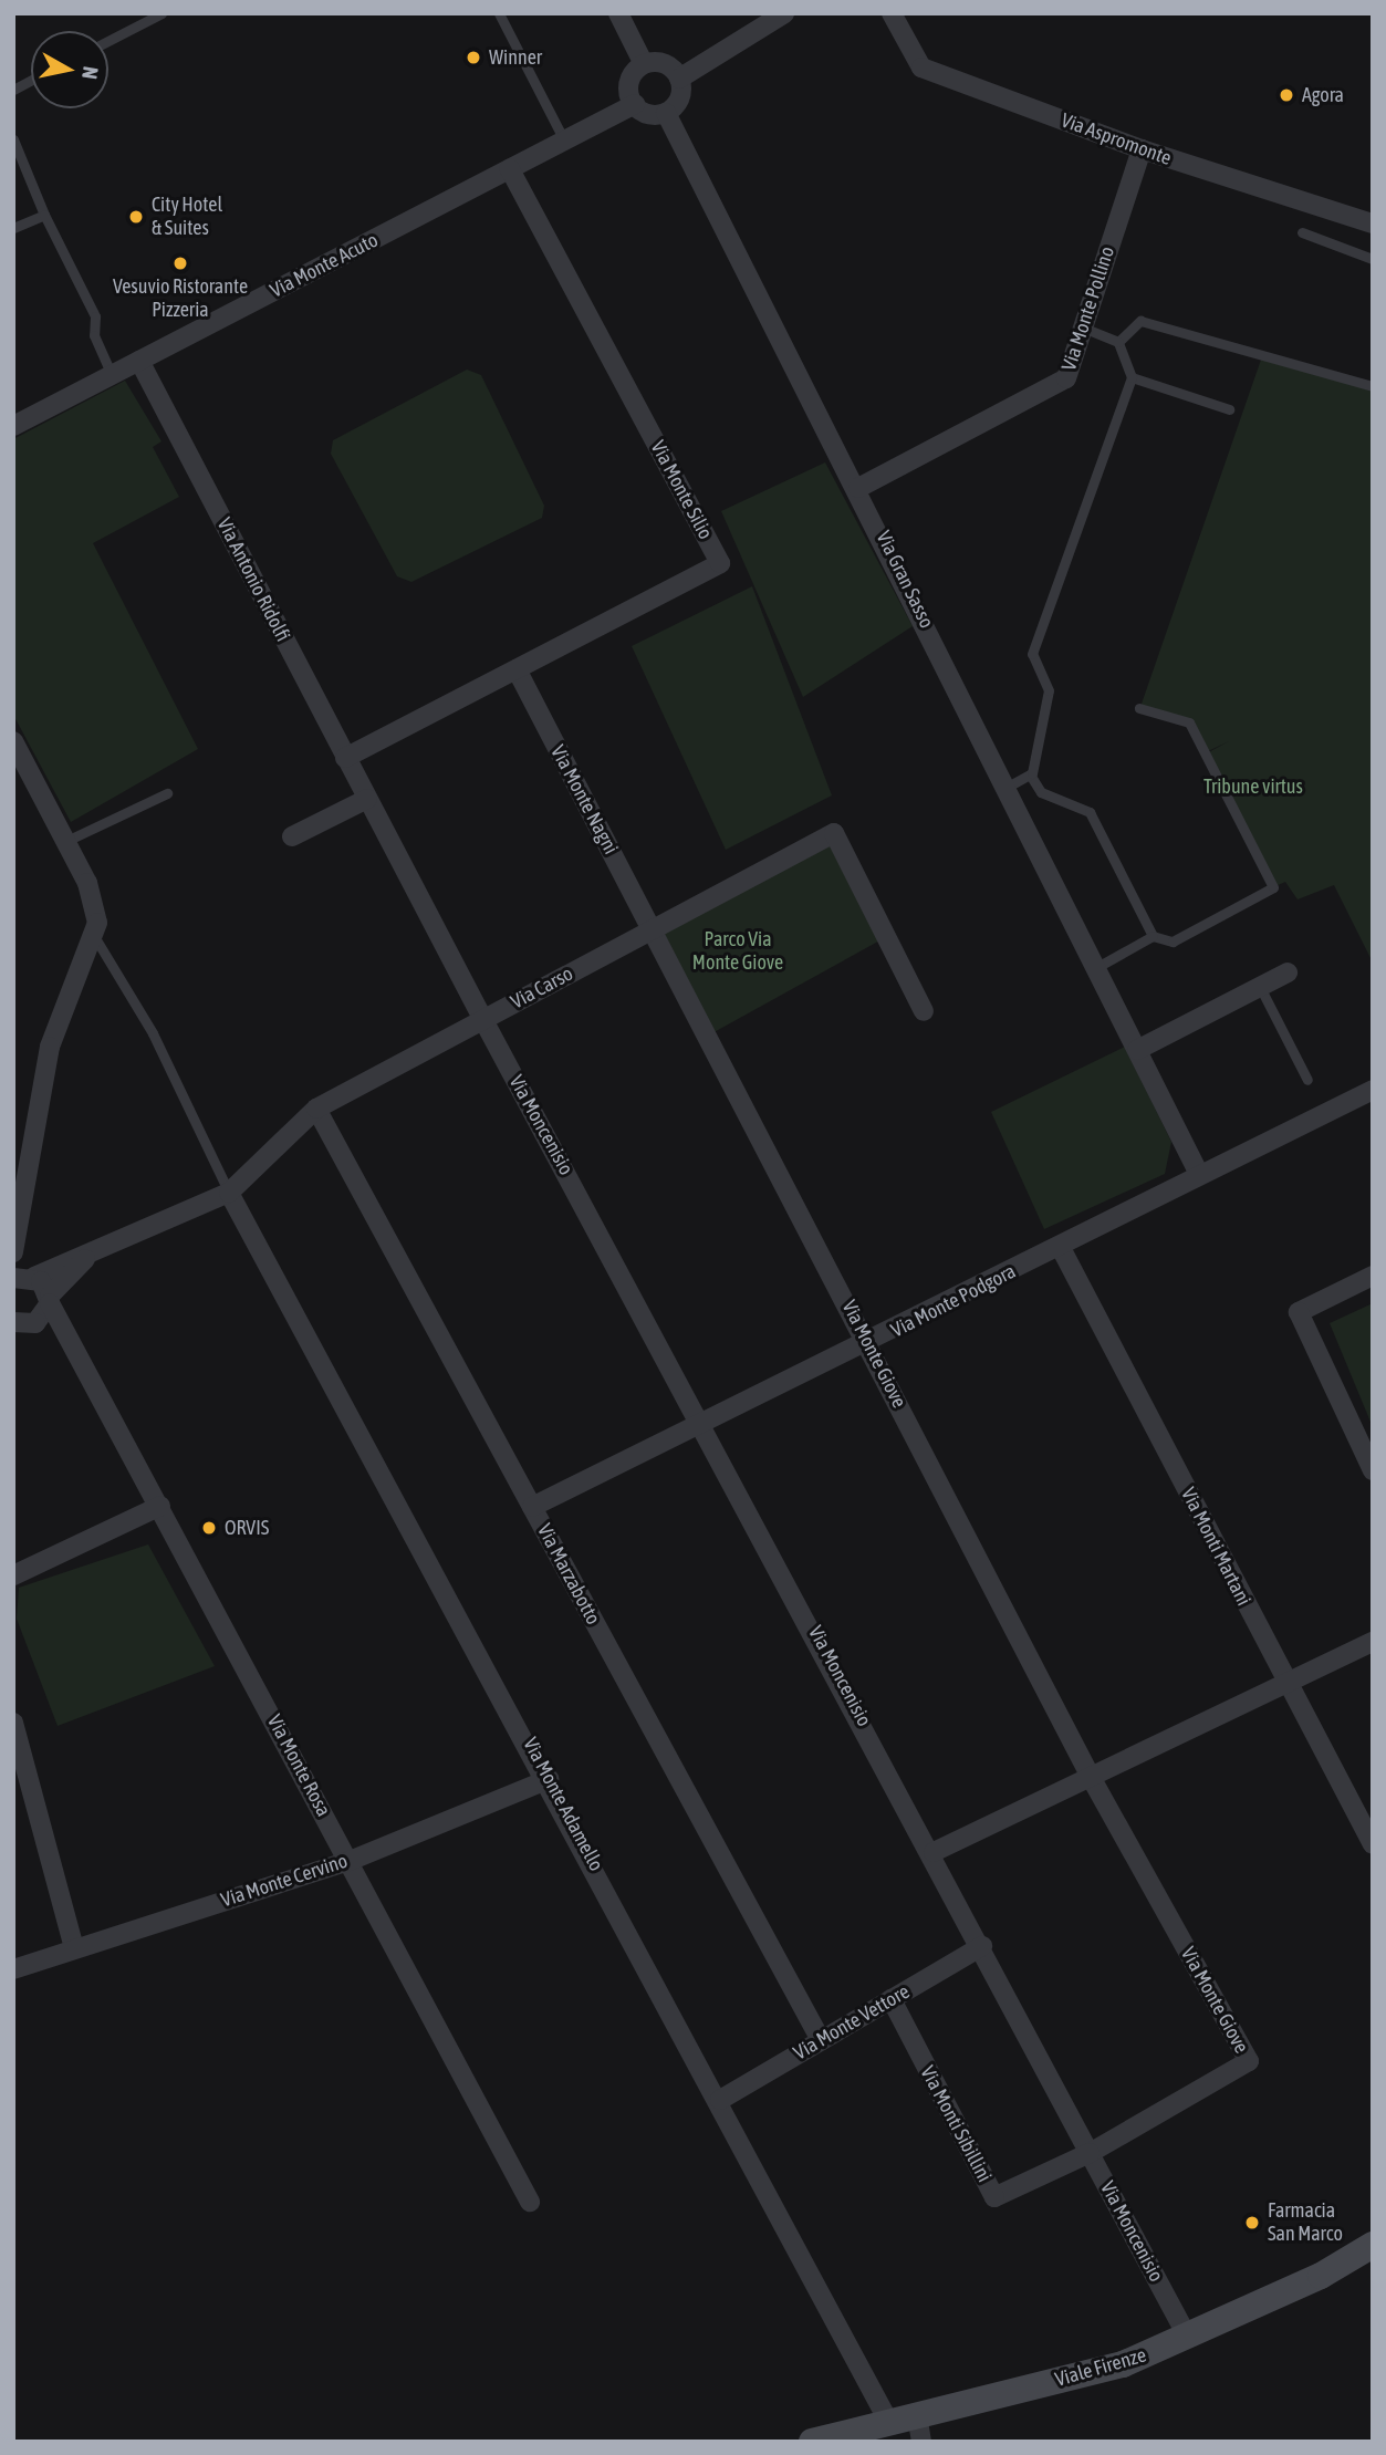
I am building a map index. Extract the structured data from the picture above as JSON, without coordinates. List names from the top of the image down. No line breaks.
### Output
{"streets":{"main road":["Viale Firenze"],"street":["Via Aspromonte","Via Monte Acuto","Via Monte Pollino","Via Monte Silio","Via Antonio Ridolfi","Via Gran Sasso","Via Monte Nagni","Via Carso","Via Moncenisio","Via Monte Podgora","Via Monte Giove","Via Monti Martani","Via Marzabotto","Via Monte Rosa","Via Monte Adamello","Via Monte Cervino","Via Monte Vettore","Via Monti Sibillini"]},"crossings":[["Via Aspromonte","Via Monte Pollino"],["Via Monte Acuto","Via Monte Silio"],["Via Monte Acuto","Via Antonio Ridolfi"],["Via Monte Acuto","Via Gran Sasso"],["Via Monte Pollino","Via Gran Sasso"],["Via Monte Silio","Via Antonio Ridolfi"],["Via Monte Silio","Via Monte Nagni"],["Via Antonio Ridolfi","Via Carso"],["Via Antonio Ridolfi","Via Moncenisio"],["Via Gran Sasso","Via Monte Podgora"],["Via Monte Nagni","Via Carso"],["Via Monte Nagni","Via Monte Giove"],["Via Carso","Via Moncenisio"],["Via Carso","Via Monte Giove"],["Via Carso","Via Marzabotto"],["Via Carso","Via Monte Rosa"],["Via Carso","Via Monte Adamello"],["Via Moncenisio","Via Monte Podgora"],["Via Moncenisio","Via Monte Giove"],["Via Moncenisio","Via Monte Vettore"],["Via Moncenisio","Via Monti Sibillini"],["Via Moncenisio","Viale Firenze"],["Via Monte Podgora","Via Monte Giove"],["Via Monte Podgora","Via Monti Martani"],["Via Monte Podgora","Via Marzabotto"],["Via Monte Giove","Via Monti Sibillini"],["Via Marzabotto","Via Monte Vettore"],["Via Monte Rosa","Via Monte Cervino"],["Via Monte Adamello","Via Monte Cervino"],["Via Monte Adamello","Via Monte Vettore"],["Via Monte Adamello","Viale Firenze"],["Via Monte Vettore","Via Monti Sibillini"]],"parks":["Tribune virtus","Parco Via Monte Giove"],"places":["Winner","Agora","City Hotel & Suites","Vesuvio Ristorante Pizzeria","ORVIS","Farmacia San Marco"],"north":"right"}
